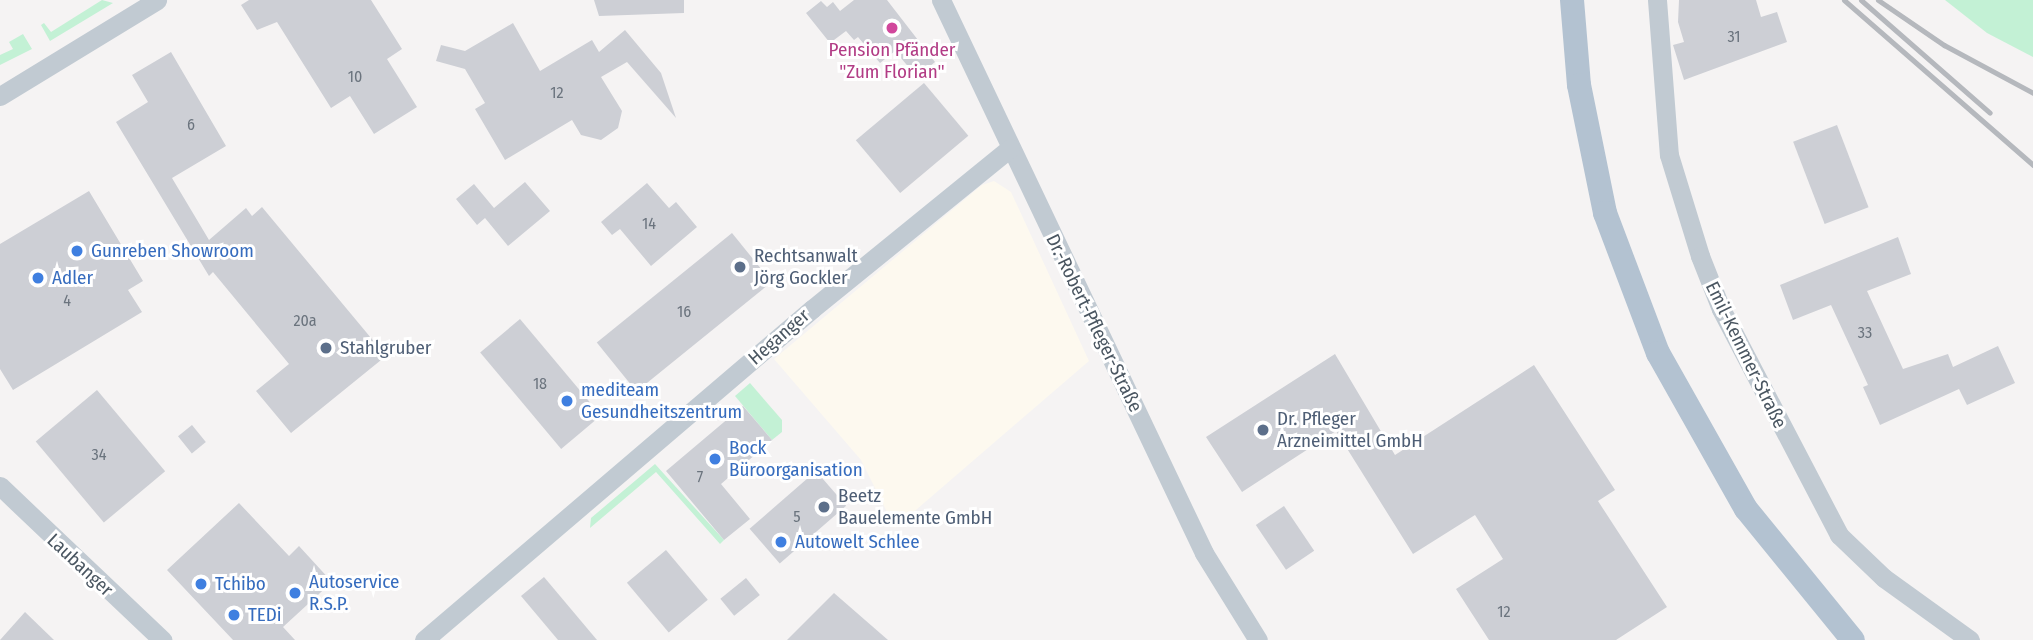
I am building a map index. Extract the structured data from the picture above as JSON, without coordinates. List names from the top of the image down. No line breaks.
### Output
{"streets":{"street":["Dr.-Robert-Pfleger-Straße","Heganger","Emil-Kemmer-Straße","Laubanger"]},"crossings":[["Dr.-Robert-Pfleger-Straße","Heganger"]],"places":["Pension Pfänder \"Zum Florian\"","Gunreben Showroom","Rechtsanwalt Jörg Gockler","Adler","Stahlgruber","mediteam Gesundheitszentrum","Dr. Pfleger Arzneimittel GmbH","Bock Büroorganisation","Beetz Bauelemente GmbH","Autowelt Schlee","Tchibo","Autoservice R.S.P.","TEDi"],"house_numbers":["31","10","12","6","14","4","16","20a","33","18","34","7","5","12"]}
